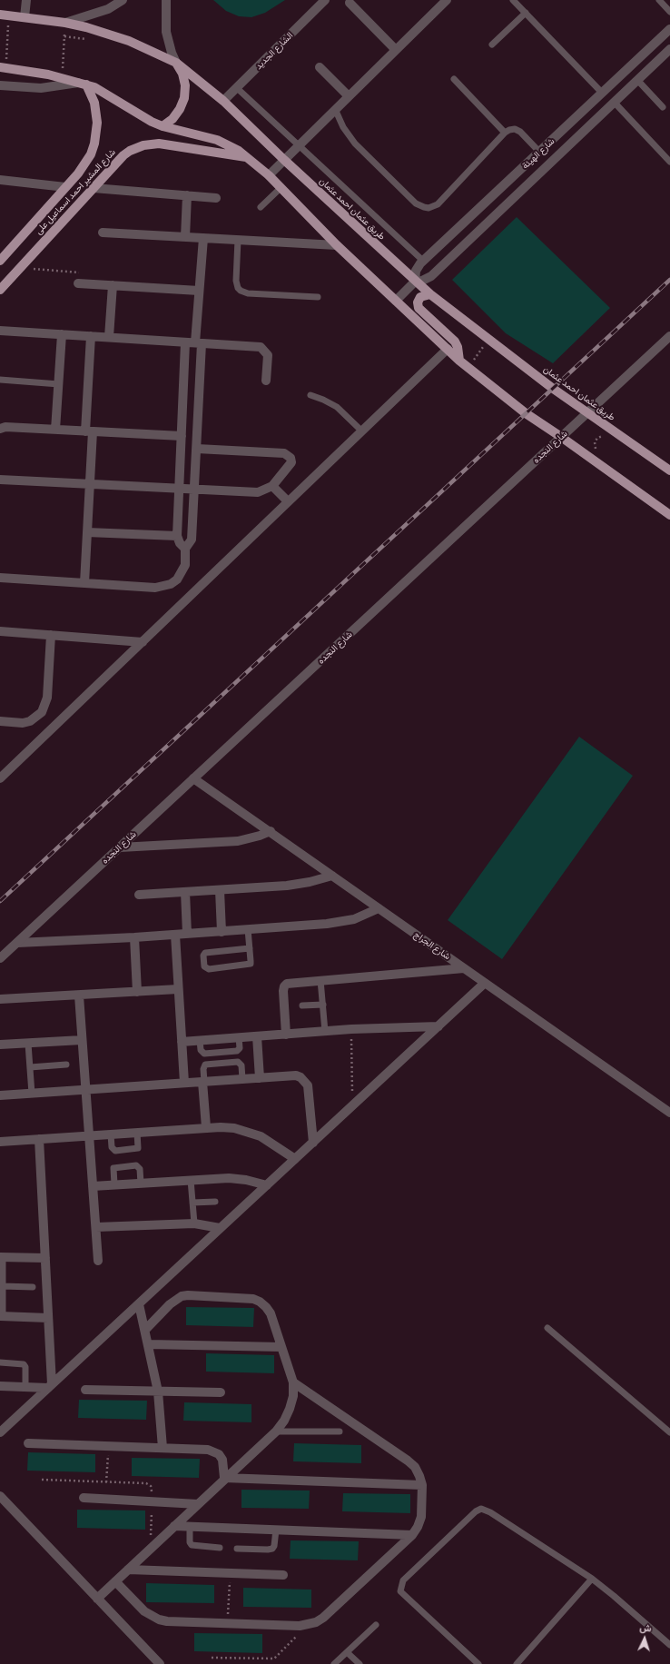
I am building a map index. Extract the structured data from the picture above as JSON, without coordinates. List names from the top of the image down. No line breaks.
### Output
{"streets":{"main road":["شارع المشير احمد اسماعيل على","طريق عثمان احمد عثمان"],"street":["الشارع الجديد","شارع الهيئة","شارع النجده","شارع الجراج"]},"crossings":[["الشارع الجديد","طريق عثمان احمد عثمان"],["شارع الهيئة","طريق عثمان احمد عثمان"],["طريق عثمان احمد عثمان","شارع النجده"],["شارع النجده","شارع الجراج"]],"north":"top"}
